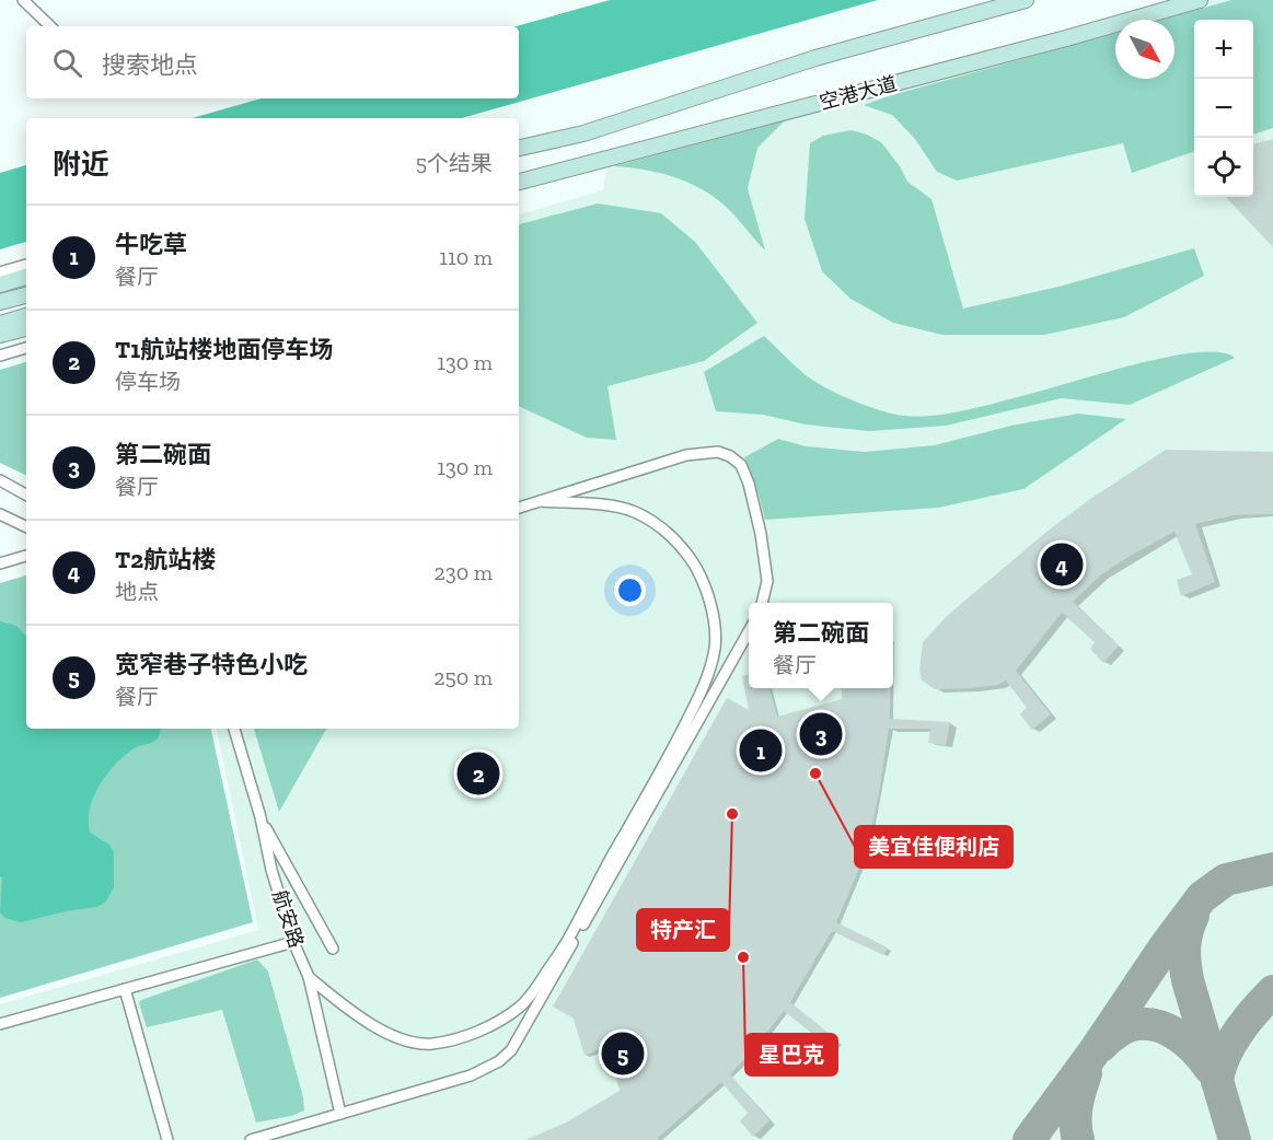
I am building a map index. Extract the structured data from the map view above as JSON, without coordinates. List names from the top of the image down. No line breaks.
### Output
{"streets":{"main road":["空港大道"],"street":["航安路"]},"places":["美宜佳便利店","特产汇","星巴克"],"north":"bottom right","page":{"map_buttons":["+","−"],"search":"搜索地点","heading":["附近","5个结果"],"list":[{"mark":"1","name":"牛吃草","note":"餐厅","value":"110 m"},{"mark":"2","name":"T1航站楼地面停车场","note":"停车场","value":"130 m"},{"mark":"3","name":"第二碗面","note":"餐厅","value":"130 m"},{"mark":"4","name":"T2航站楼","note":"地点","value":"230 m"},{"mark":"5","name":"宽窄巷子特色小吃","note":"餐厅","value":"250 m"}],"pins":["4","3","1","2","5"],"popup":["第二碗面","餐厅"]}}
